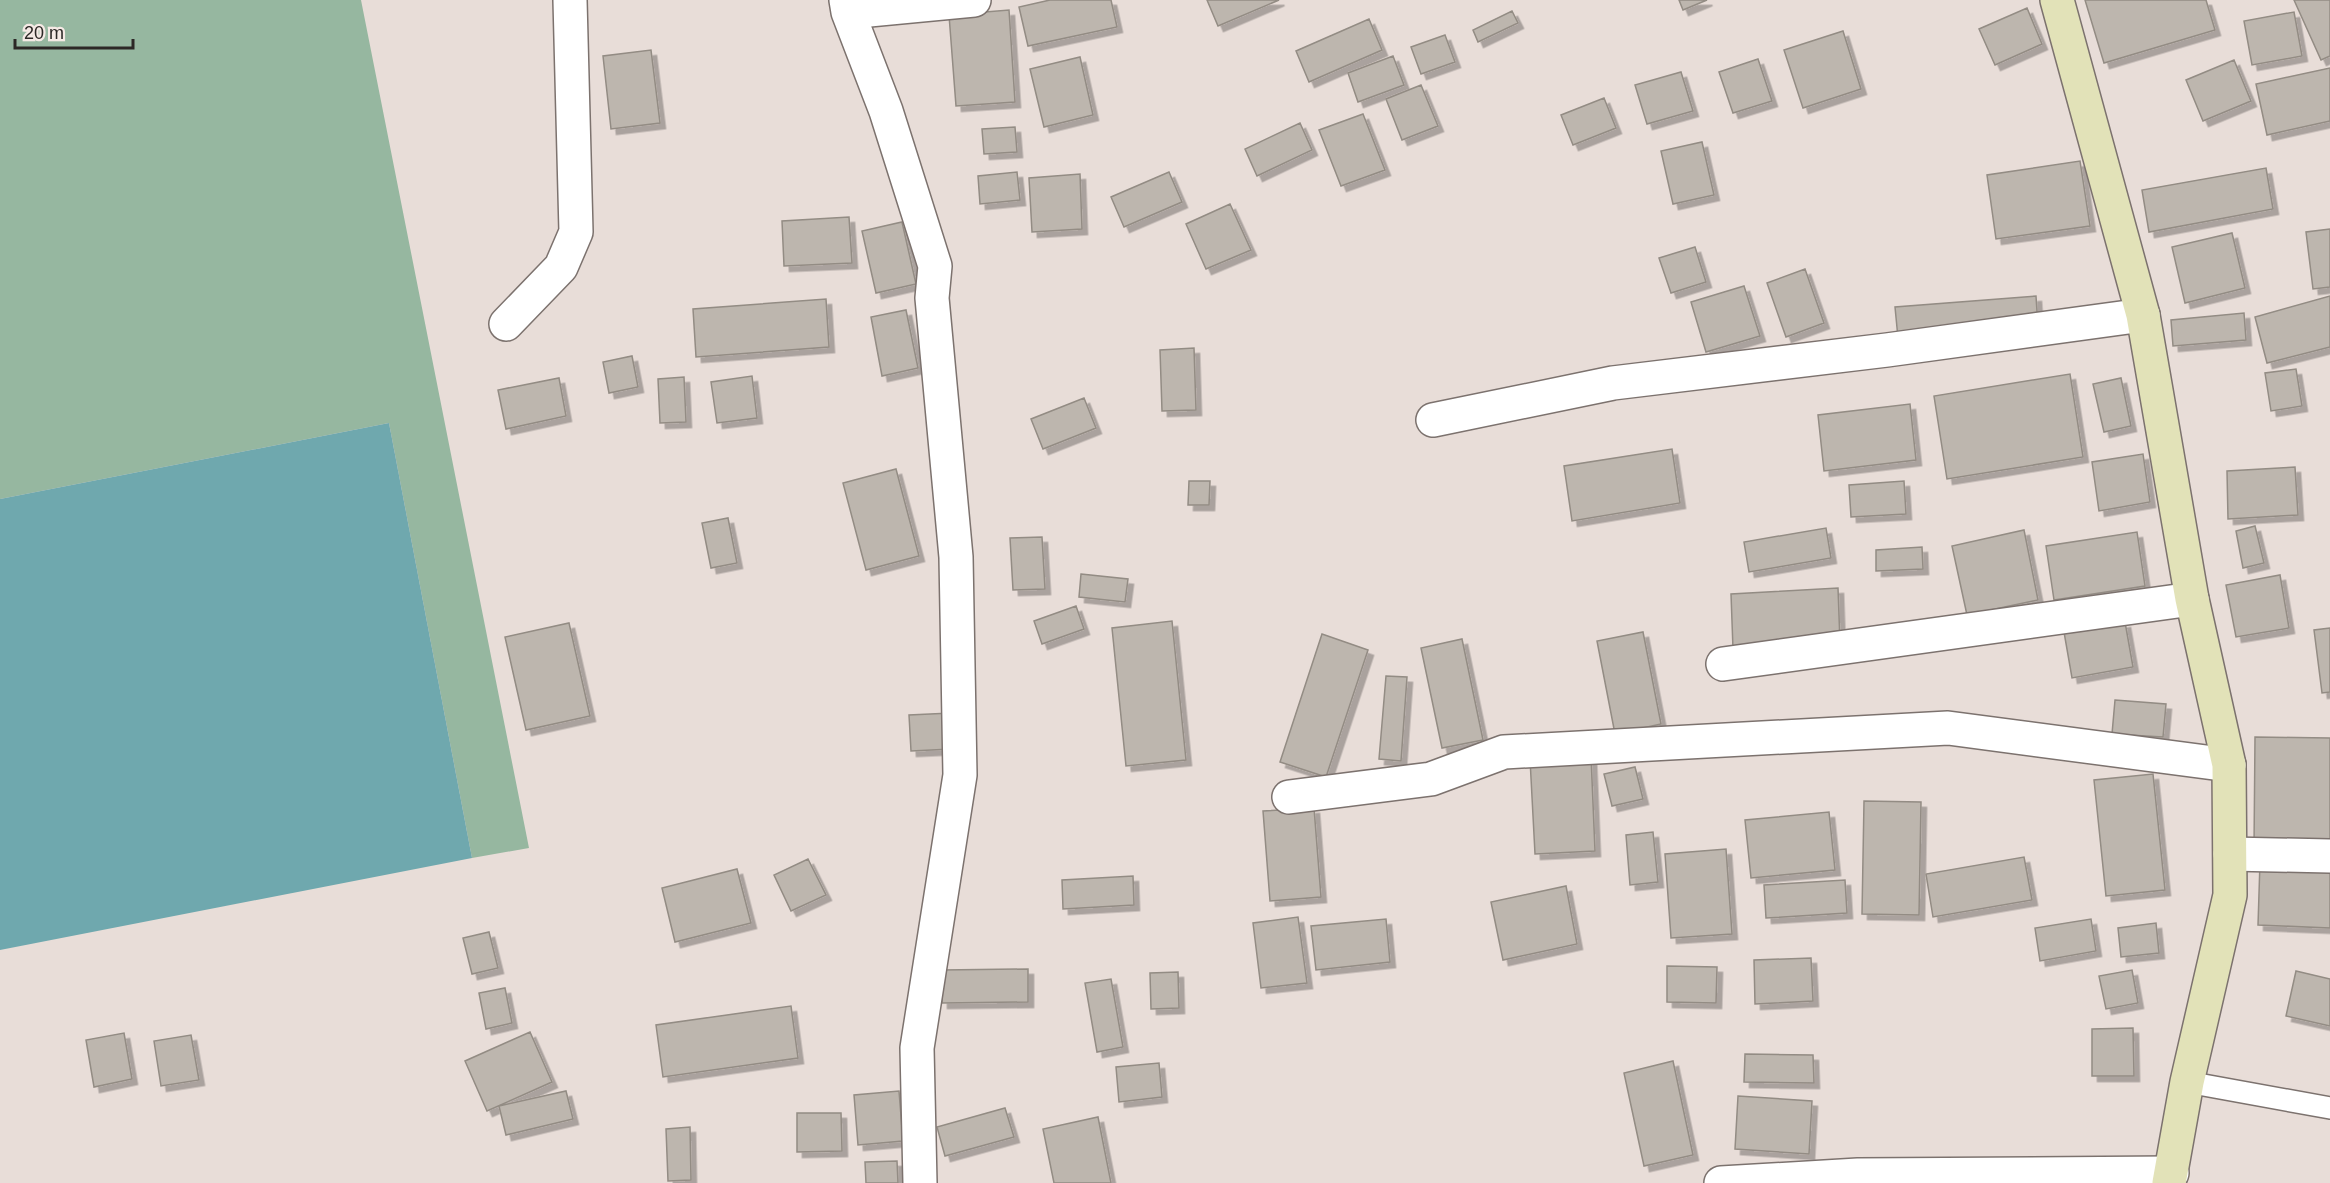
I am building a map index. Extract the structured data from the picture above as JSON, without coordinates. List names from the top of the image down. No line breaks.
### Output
{"scale_bar":"20 m"}
